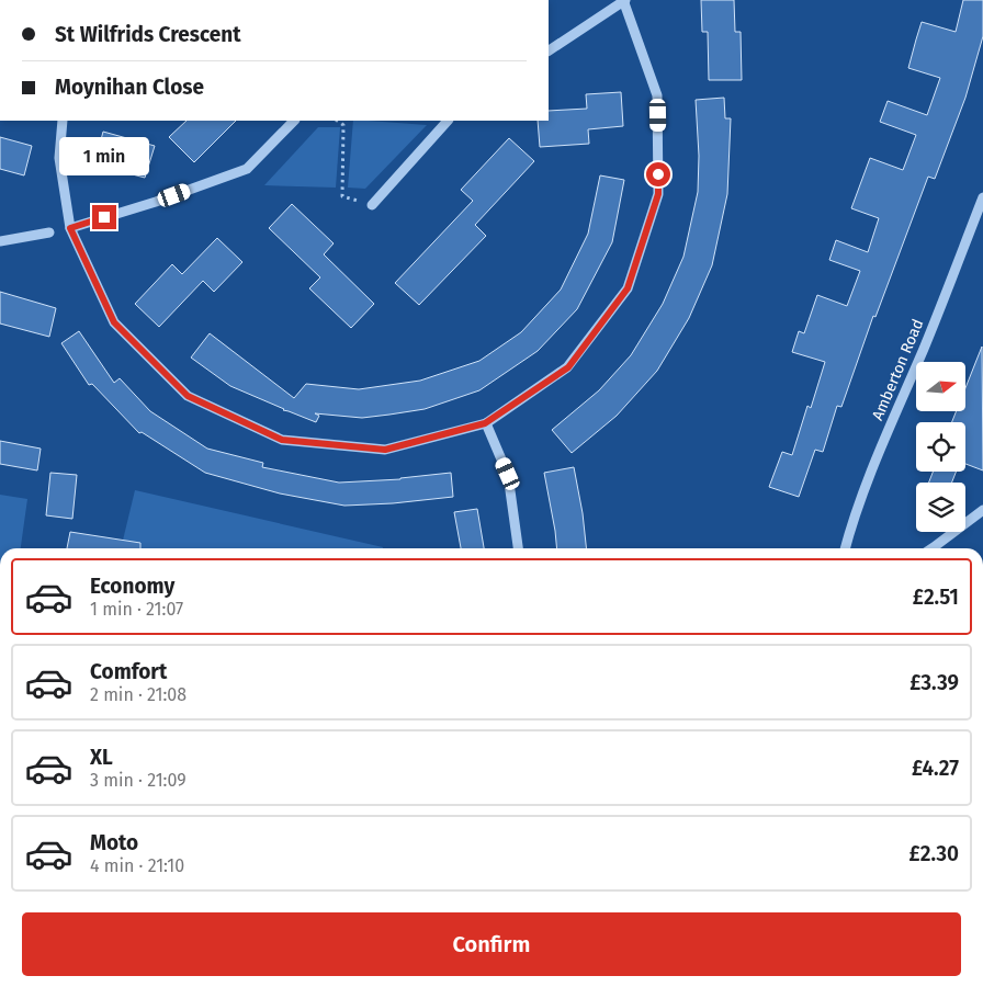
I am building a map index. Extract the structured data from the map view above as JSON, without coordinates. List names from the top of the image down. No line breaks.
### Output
{"streets":{"street":["Amberton Road"]},"north":"right","page":{"banner":["St Wilfrids Crescent","Moynihan Close"],"bubble":"1 min","list":[{"name":"Economy","note":"1 min · 21:07","value":"£2.51"},{"name":"Comfort","note":"2 min · 21:08","value":"£3.39"},{"name":"XL","note":"3 min · 21:09","value":"£4.27"},{"name":"Moto","note":"4 min · 21:10","value":"£2.30"}],"buttons":"Confirm"}}
